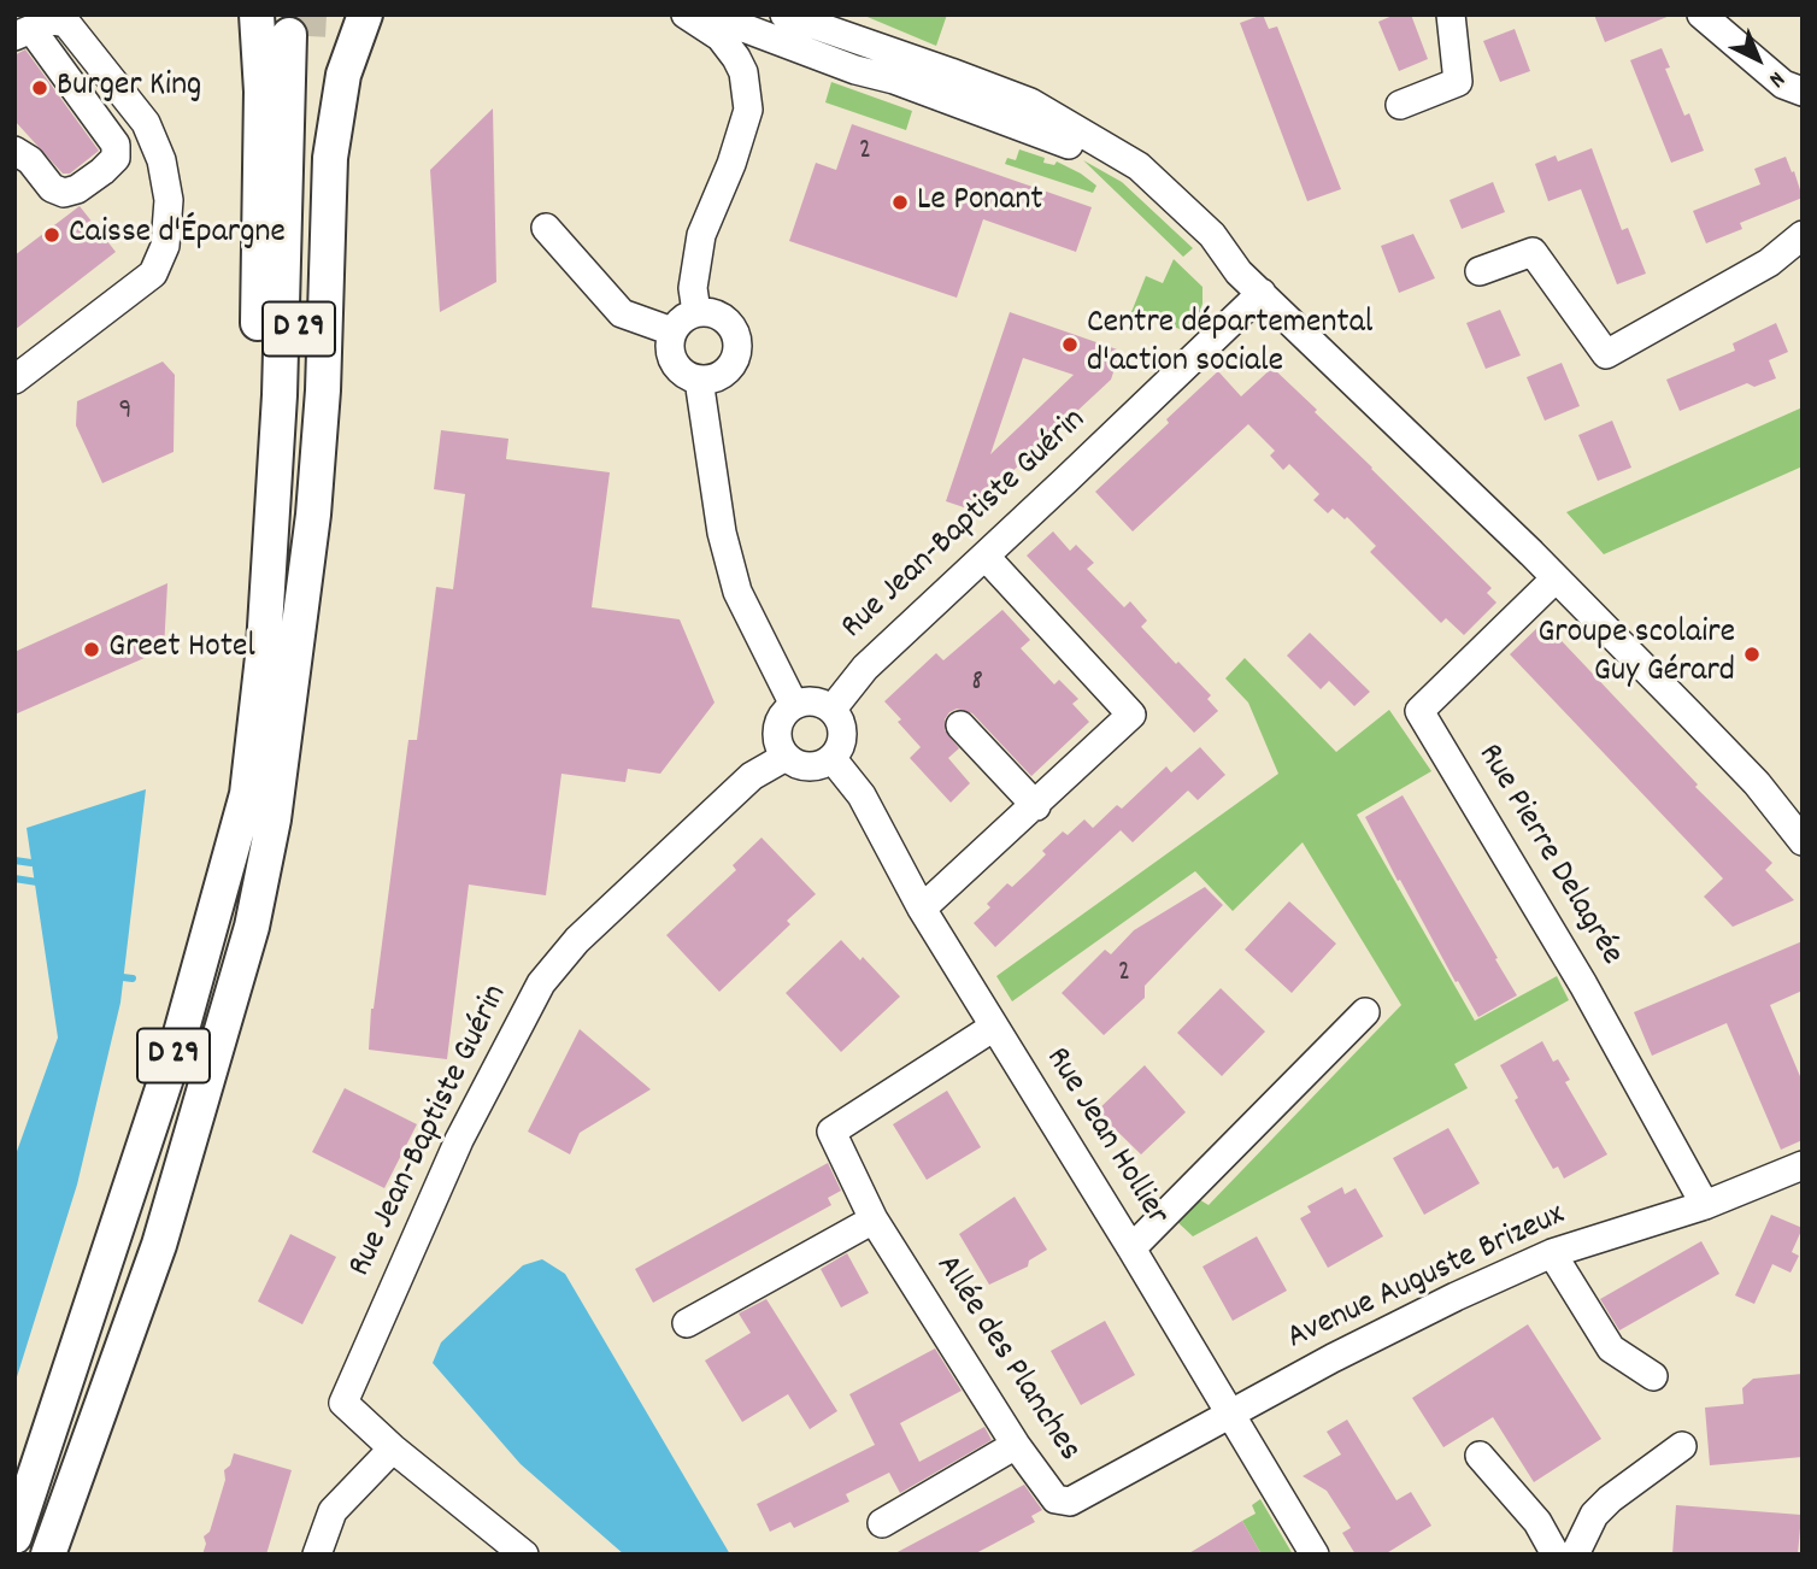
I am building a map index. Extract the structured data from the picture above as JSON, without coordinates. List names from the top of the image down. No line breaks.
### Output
{"streets":{"main road":["D 29"],"street":["Rue Jean-Baptiste Guérin","Rue Pierre Delagrée","Rue Jean Hollier","Avenue Auguste Brizeux","Allée des Planches"]},"crossings":[["Rue Jean-Baptiste Guérin","Rue Jean Hollier"],["Rue Pierre Delagrée","Avenue Auguste Brizeux"],["Rue Jean Hollier","Avenue Auguste Brizeux"],["Rue Jean Hollier","Allée des Planches"],["Avenue Auguste Brizeux","Allée des Planches"]],"places":["Burger King","Le Ponant","Caisse d'Épargne","Centre départemental d'action sociale","Greet Hotel","Groupe scolaire Guy Gérard"],"house_numbers":["2","9","8","2"],"north":"bottom right"}
